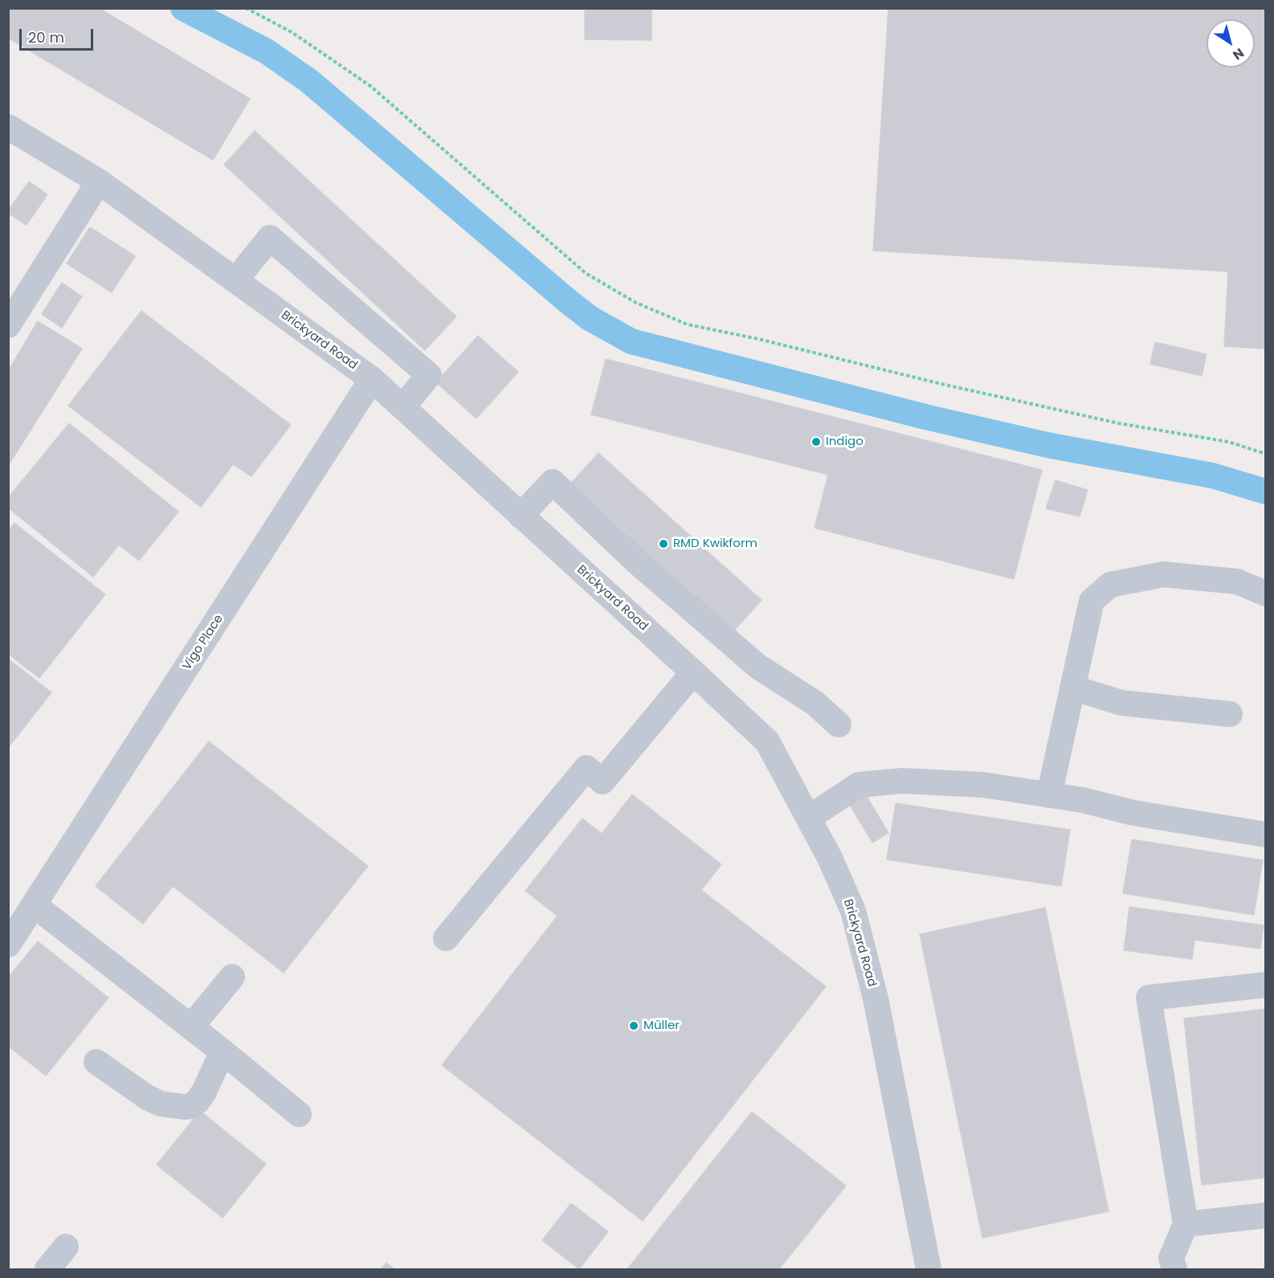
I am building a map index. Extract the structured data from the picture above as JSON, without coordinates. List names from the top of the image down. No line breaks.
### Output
{"streets":{"street":["Brickyard Road","Vigo Place"]},"crossings":[["Brickyard Road","Vigo Place"]],"places":["Indigo","RMD Kwikform","Müller"],"scale_bar":"20 m","north":"bottom right"}
